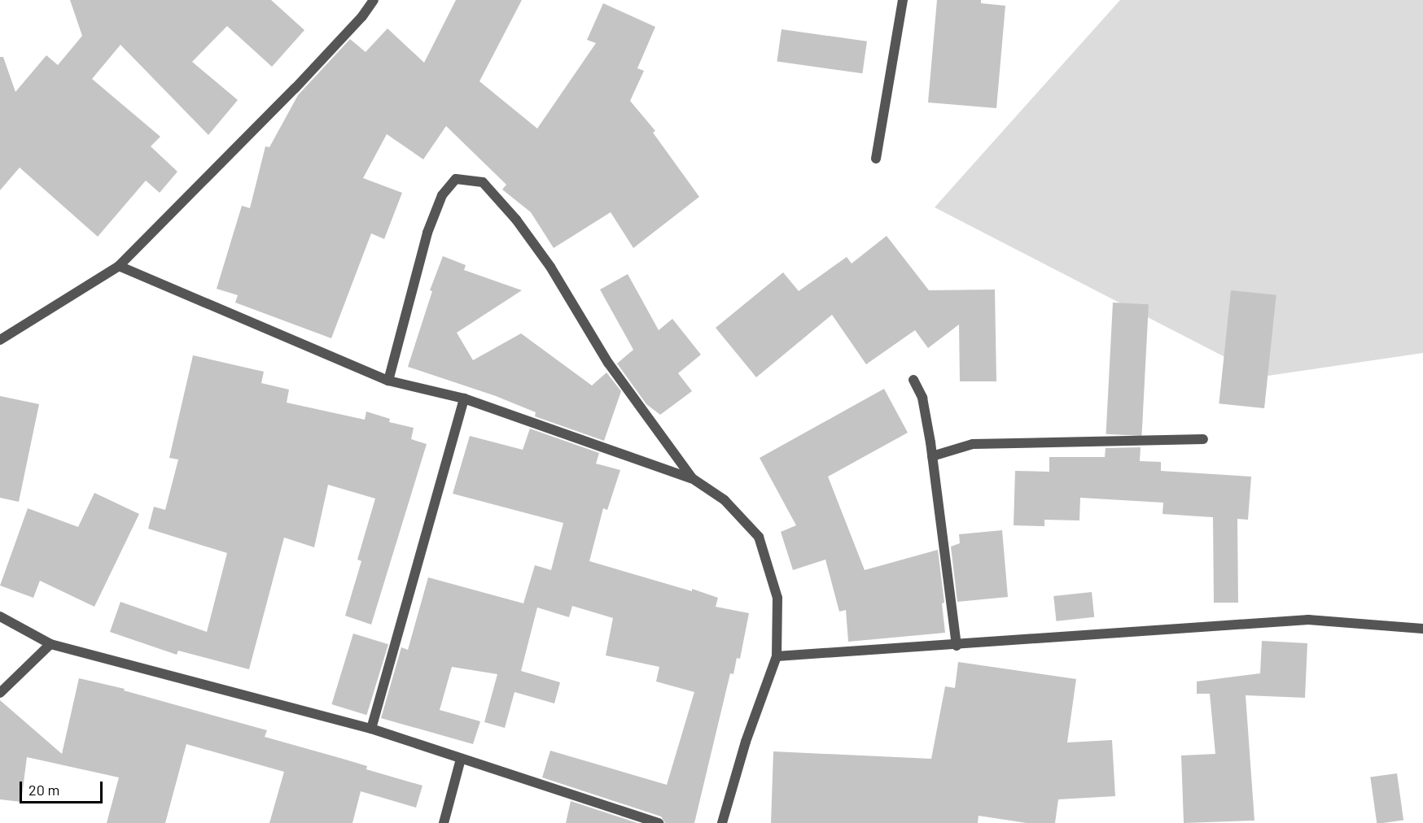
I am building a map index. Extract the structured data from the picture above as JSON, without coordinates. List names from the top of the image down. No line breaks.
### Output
{"scale_bar":"20 m"}
